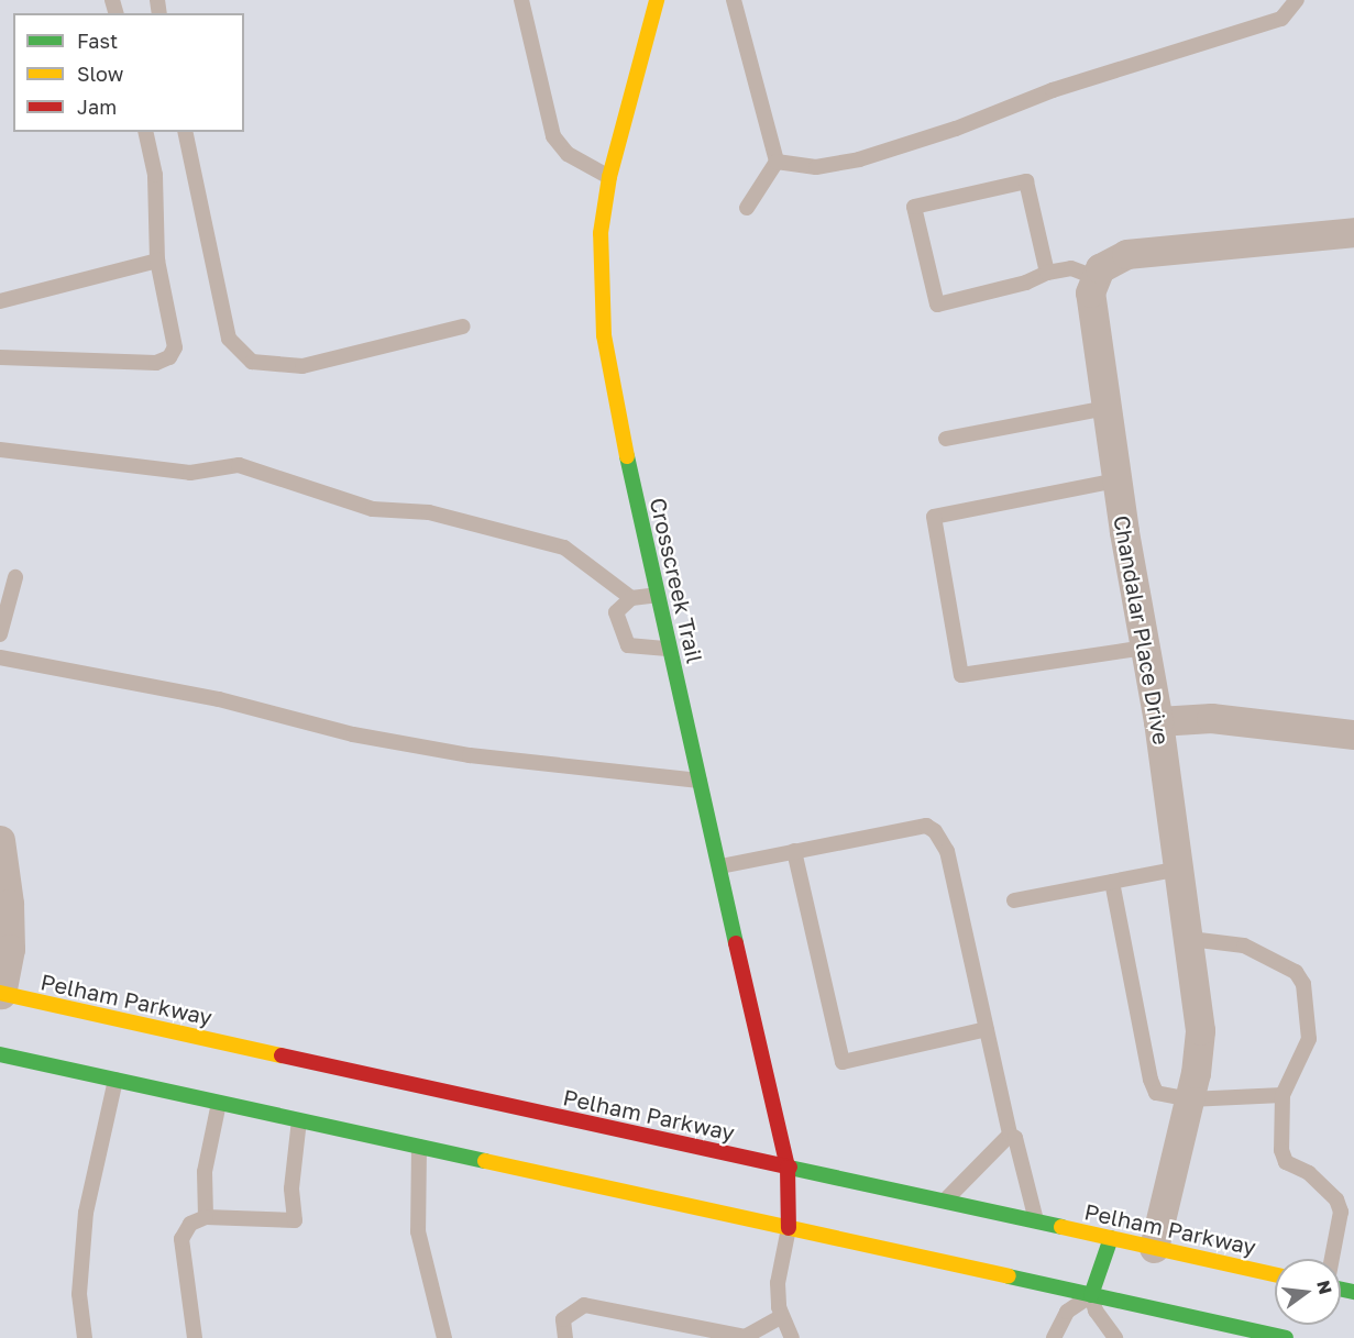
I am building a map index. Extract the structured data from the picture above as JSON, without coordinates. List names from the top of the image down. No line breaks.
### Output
{"streets":{"main road":["Crosscreek Trail","Pelham Parkway"],"street":["Chandalar Place Drive"]},"crossings":[["Crosscreek Trail","Pelham Parkway"],["Chandalar Place Drive","Pelham Parkway"]],"legend":["Fast","Slow","Jam"],"north":"right"}
